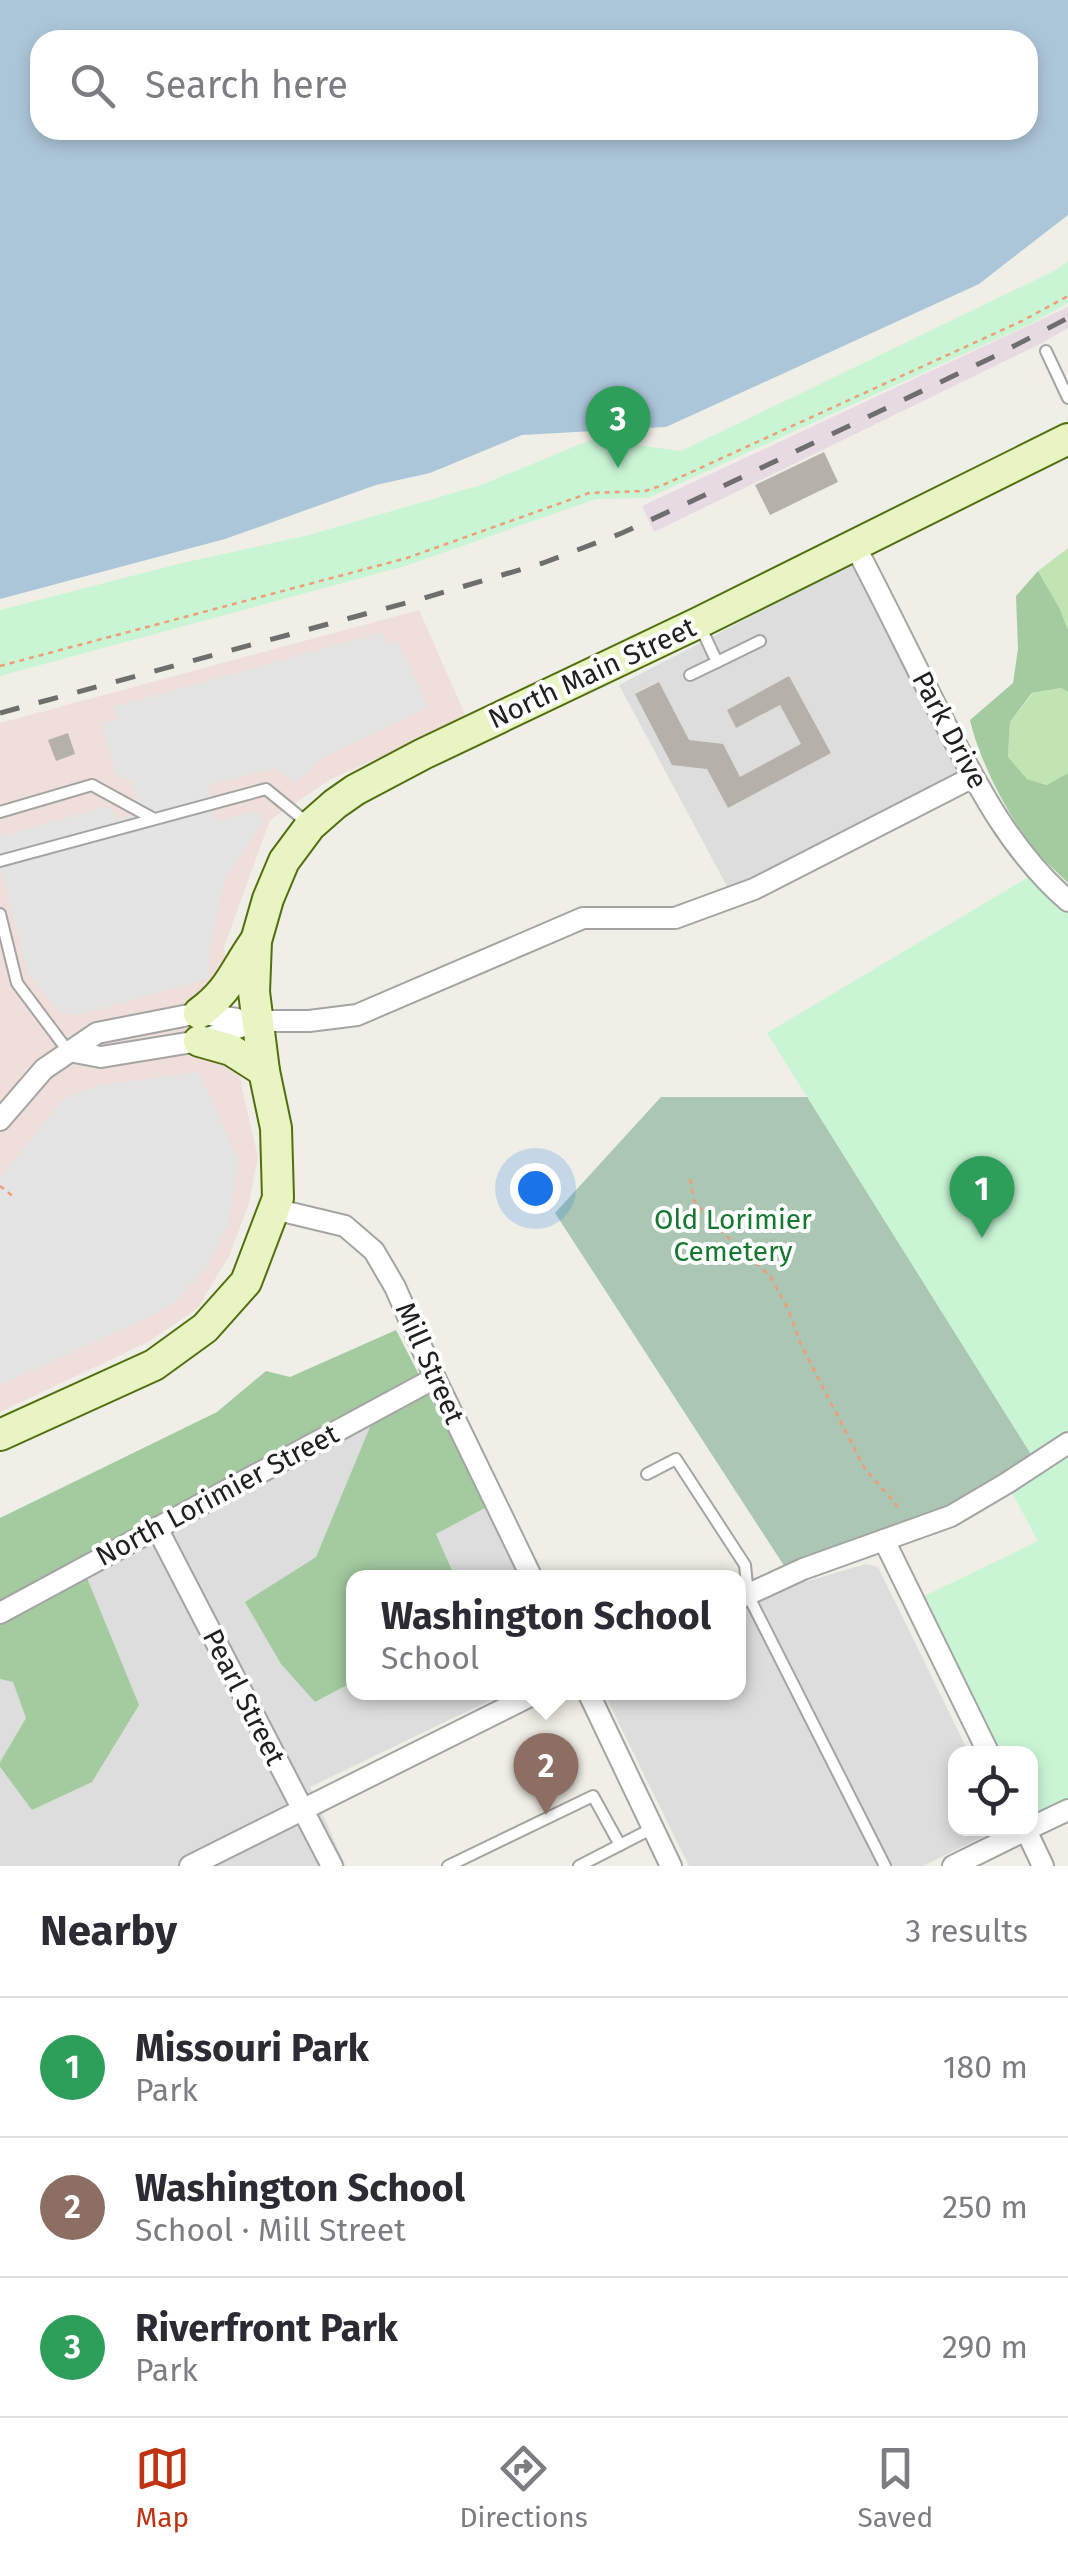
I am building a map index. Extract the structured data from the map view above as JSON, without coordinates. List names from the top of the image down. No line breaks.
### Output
{"streets":{"main road":["North Main Street"],"street":["Park Drive","Mill Street","North Lorimier Street","Pearl Street"]},"crossings":[["North Main Street","Park Drive"],["North Main Street","Mill Street"],["Mill Street","North Lorimier Street"],["North Lorimier Street","Pearl Street"]],"parks":["Old Lorimier Cemetery"],"page":{"search":"Search here","pins":["3","1","2"],"popup":["Washington School","School"],"heading":["Nearby","3 results"],"list":[{"mark":"1","name":"Missouri Park","note":"Park","value":"180 m"},{"mark":"2","name":"Washington School","note":"School · Mill Street","value":"250 m"},{"mark":"3","name":"Riverfront Park","note":"Park","value":"290 m"}],"nav":["Map","Directions","Saved"]}}
